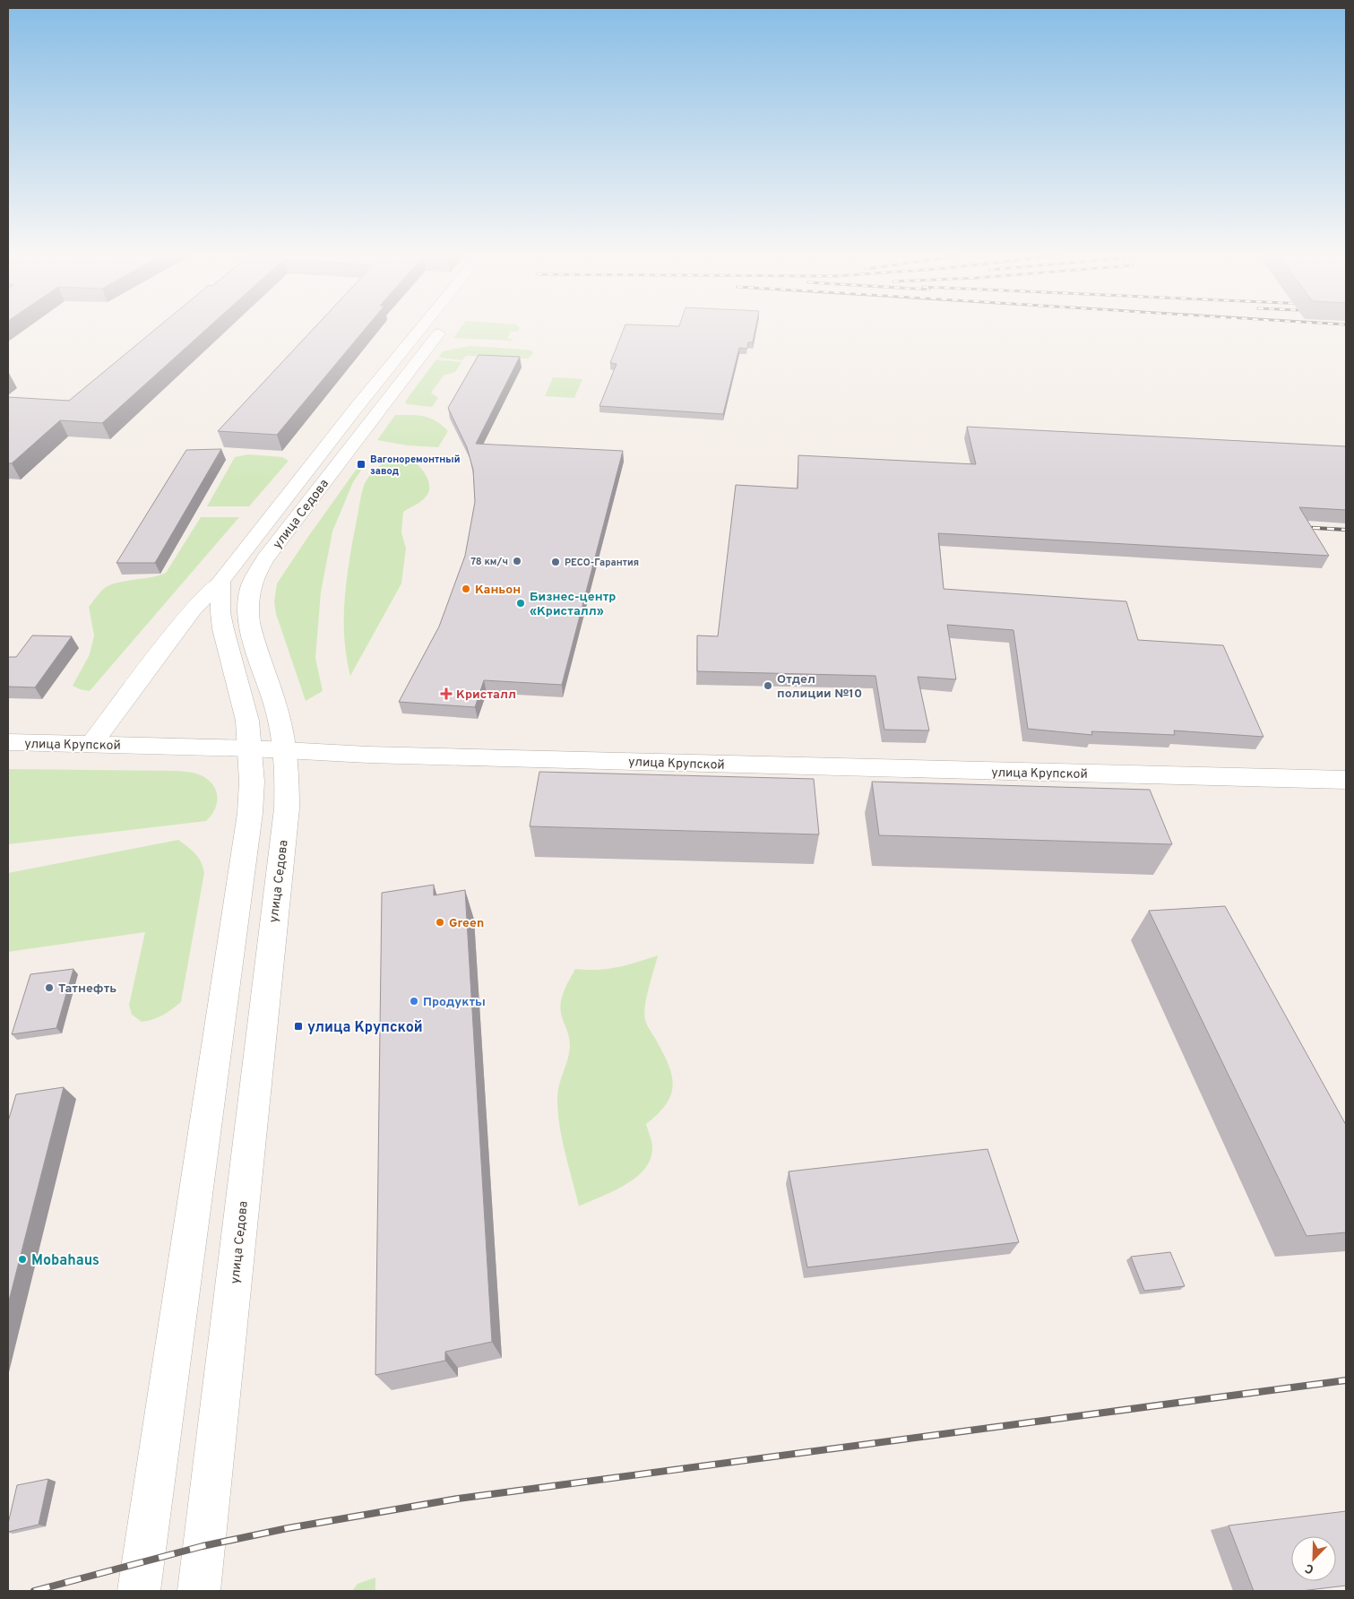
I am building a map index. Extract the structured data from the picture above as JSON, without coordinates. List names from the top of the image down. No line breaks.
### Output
{"streets":{"main road":["улица Седова","улица Крупской"]},"crossings":[["улица Седова","улица Крупской"]],"places":{"transit":["Вагоноремонтный завод","улица Крупской"],"other":["78 км/ч","РЕСО-Гарантия","Каньон","Бизнес-центр «Кристалл»","Отдел полиции №10","Green","Татнефть","Продукты","Mobahaus"],"health":["Кристалл"]},"north":"bottom left"}
